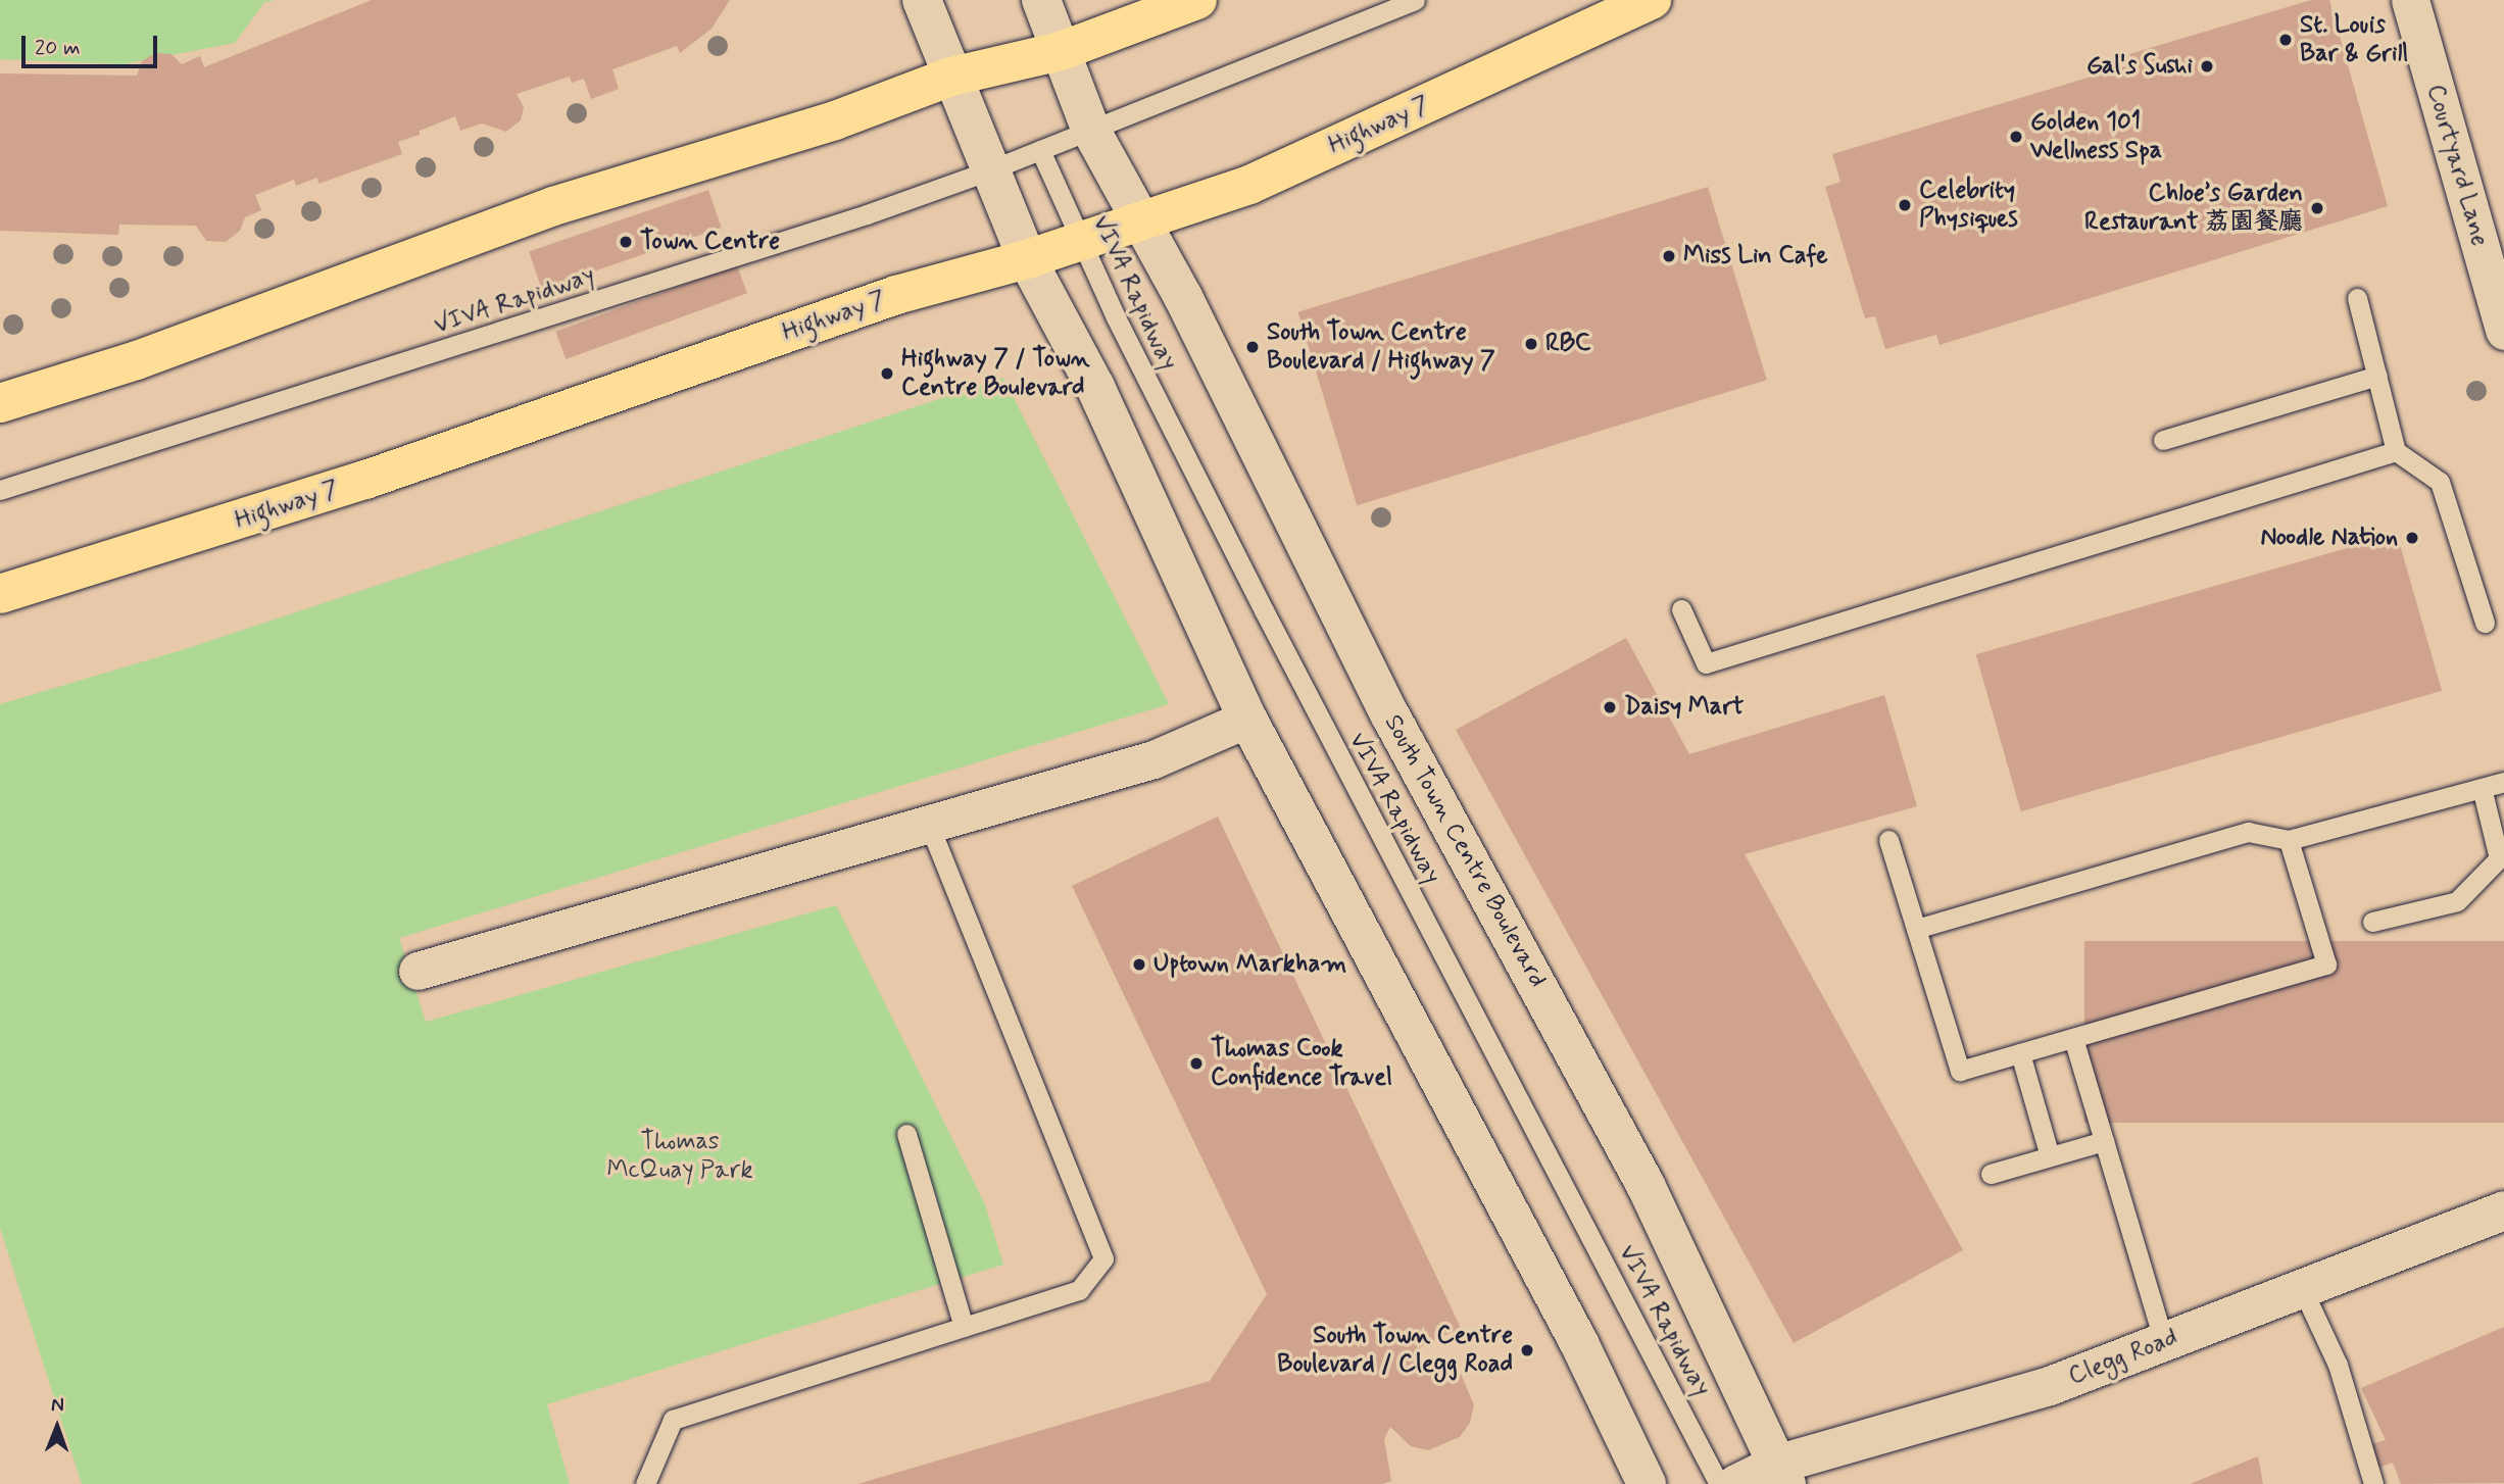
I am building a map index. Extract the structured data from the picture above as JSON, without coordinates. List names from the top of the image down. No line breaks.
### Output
{"streets":{"main road":["Highway 7","South Town Centre Boulevard","Clegg Road"],"street":["Courtyard Lane"],"lane":["VIVA Rapidway"]},"crossings":[["Highway 7","VIVA Rapidway"],["Highway 7","South Town Centre Boulevard"],["VIVA Rapidway","South Town Centre Boulevard"],["South Town Centre Boulevard","Clegg Road"]],"parks":["Thomas McQuay Park"],"places":["St. Louis Bar & Grill","Gal's Sushi","Golden 101 Wellness Spa","Celebrity Physiques","Chloe’s Garden Restaurant 荔園餐廳","Town Centre","Miss Lin Cafe","RBC","South Town Centre Boulevard / Highway 7","Highway 7 / Town Centre Boulevard","Noodle Nation","Daisy Mart","Uptown Markham","Thomas Cook Confidence Travel","South Town Centre Boulevard / Clegg Road"],"scale_bar":"20 m","north":"top"}
